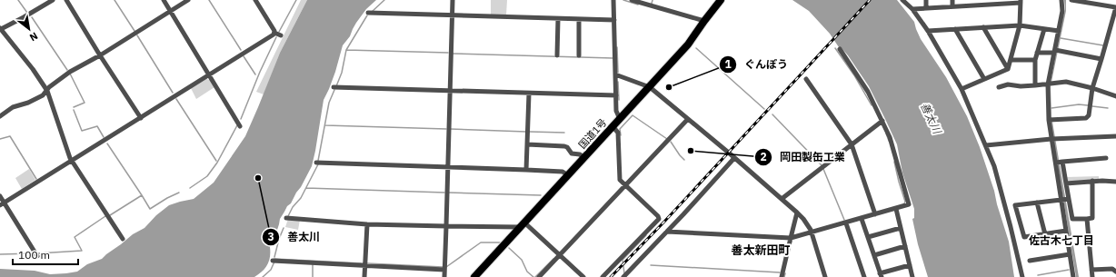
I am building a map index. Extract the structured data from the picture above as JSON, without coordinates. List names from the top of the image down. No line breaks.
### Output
{"streets":{"highway":["国道1号"]},"districts":["佐古木七丁目","善太新田町"],"water":["善太川"],"places":["ぐんぽう","岡田製缶工業","善太川"],"scale_bar":"100 m","north":"bottom right"}
